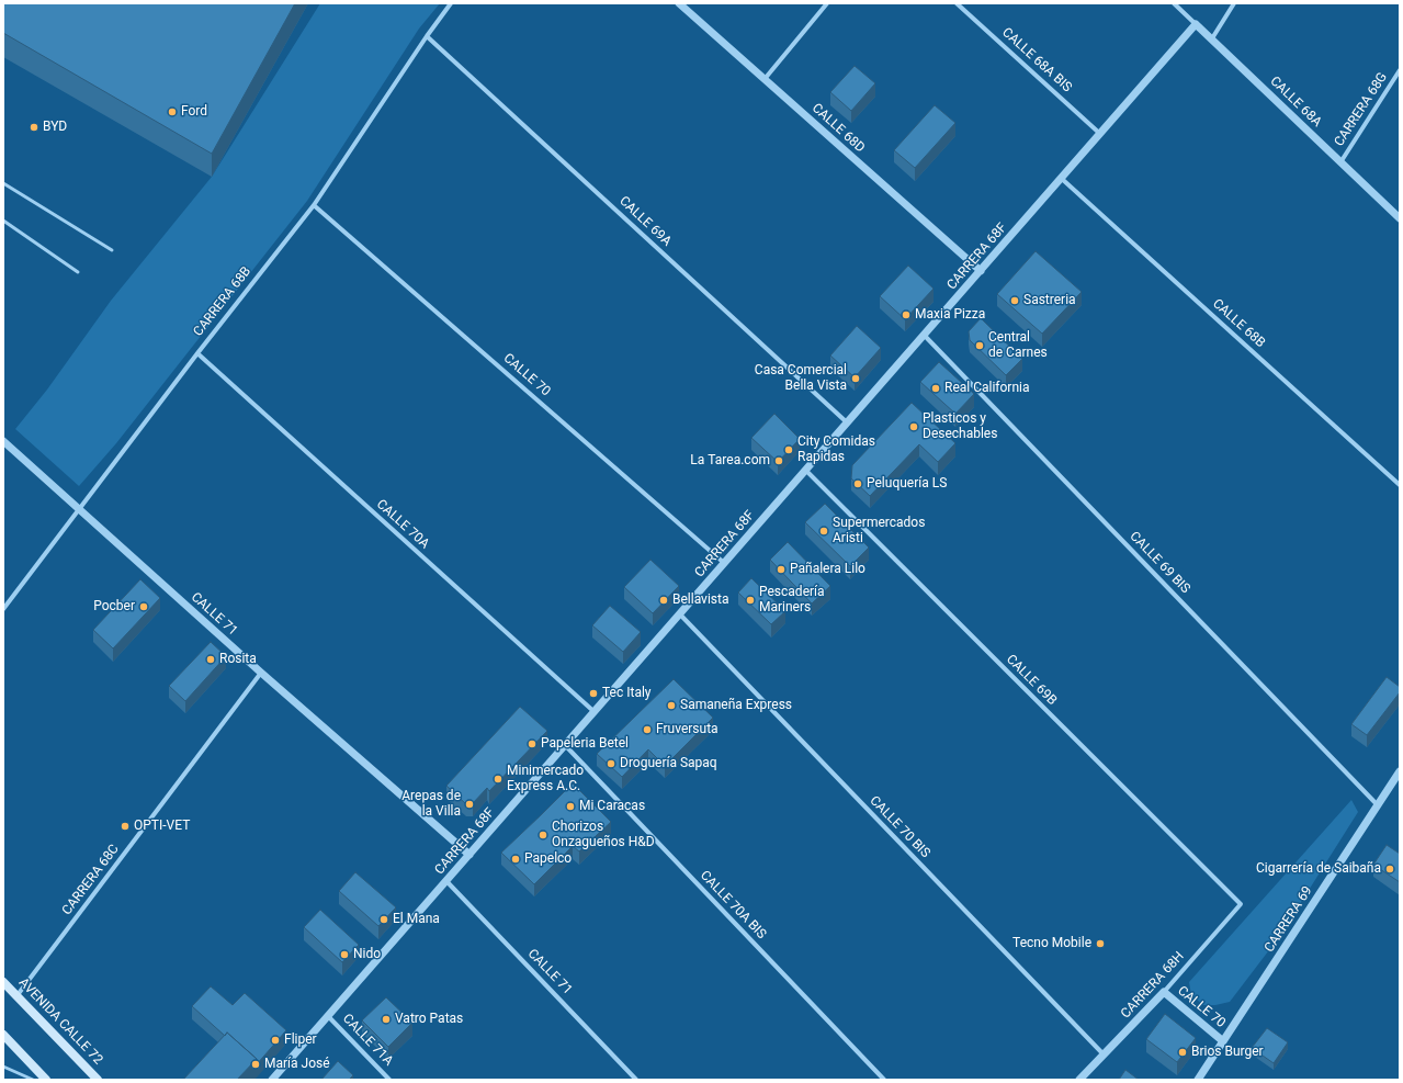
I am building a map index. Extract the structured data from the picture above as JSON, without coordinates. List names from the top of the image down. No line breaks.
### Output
{"streets":{"main road":["AVENIDA CALLE 72"],"street":["CALLE 68A BIS","CALLE 68A","CARRERA 68G","CALLE 68D","CALLE 69A","CARRERA 68F","CARRERA 68B","CALLE 68B","CALLE 70","CALLE 70A","CALLE 69 BIS","CALLE 71","CALLE 69B","CALLE 70 BIS","CARRERA 68C","CALLE 70A BIS","CARRERA 69","CARRERA 68H","CALLE 71A"]},"crossings":[["CALLE 68A BIS","CARRERA 68F"],["CALLE 68A","CARRERA 68G"],["CALLE 68A","CARRERA 68F"],["CALLE 68D","CARRERA 68F"],["CALLE 69A","CARRERA 68F"],["CALLE 69A","CARRERA 68B"],["CARRERA 68F","CALLE 68B"],["CARRERA 68F","CALLE 70"],["CARRERA 68F","CALLE 70A"],["CARRERA 68F","CALLE 69 BIS"],["CARRERA 68F","CALLE 71"],["CARRERA 68F","CALLE 69B"],["CARRERA 68F","CALLE 70 BIS"],["CARRERA 68F","CALLE 70A BIS"],["CARRERA 68F","CALLE 71A"],["CARRERA 68B","CALLE 70"],["CARRERA 68B","CALLE 70A"],["CARRERA 68B","CALLE 71"],["CALLE 70","CARRERA 69"],["CALLE 70","CARRERA 68H"],["CALLE 69 BIS","CARRERA 69"],["CALLE 71","CARRERA 68C"],["CALLE 69B","CARRERA 68H"],["CALLE 70 BIS","CARRERA 68H"],["CARRERA 68C","AVENIDA CALLE 72"]],"places":["Ford","BYD","Sastreria","Maxia Pizza","Central de Carnes","Casa Comercial Bella Vista","Real California","Plasticos y Desechables","City Comidas Rapidas","La Tarea.com","Peluquería LS","Supermercados Aristi","Pañalera Lilo","Bellavista","Pescadería Mariners","Pocber","Rosita","Tec Italy","Samaneña Express","Fruversuta","Papeleria Betel","Droguería Sapaq","Minimercado Express A.C.","Arepas de la Villa","Mi Caracas","OPTI-VET","Chorizos Onzagueños H&D","Papelco","Cigarrería de Saibaña","El Mana","Tecno Mobile","Nido","Vatro Patas","Fliper","Brios Burger","María José"]}
